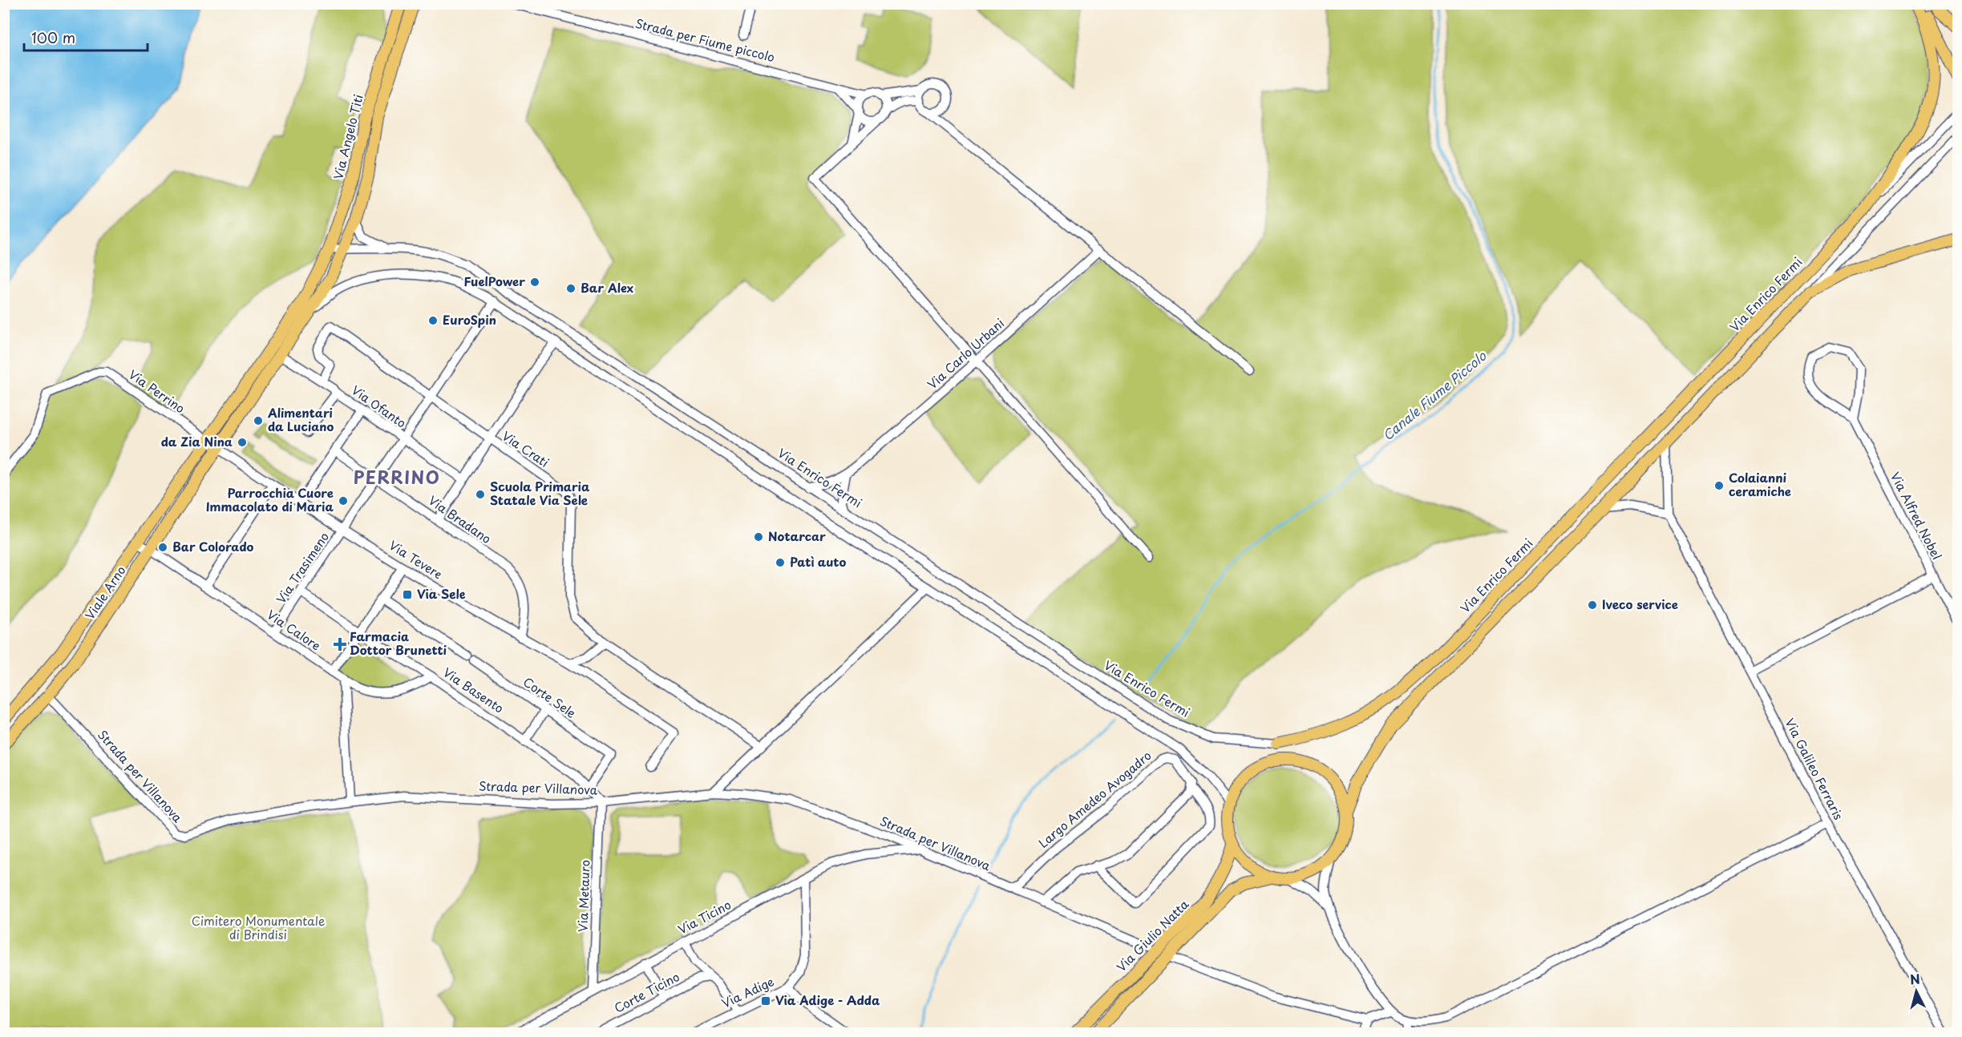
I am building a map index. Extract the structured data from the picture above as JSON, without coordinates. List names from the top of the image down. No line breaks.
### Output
{"streets":{"main road":["Via Angelo Titi","Via Enrico Fermi","Viale Arno","Via Giulio Natta"],"street":["Strada per Fiume piccolo","Via Carlo Urbani","Via Perrino","Via Ofanto","Via Crati","Via Alfred Nobel","Via Bradano","Via Tevere","Via Trasimeno","Via Calore","Via Basento","Corte Sele","Via Galileo Ferraris","Strada per Villanova","Largo Amedeo Avogadro","Via Metauro","Via Ticino","Corte Ticino","Via Adige"]},"crossings":[["Via Angelo Titi","Via Enrico Fermi"],["Via Angelo Titi","Viale Arno"],["Via Enrico Fermi","Via Carlo Urbani"],["Via Enrico Fermi","Viale Arno"],["Via Perrino","Viale Arno"],["Via Ofanto","Via Crati"],["Via Ofanto","Via Trasimeno"],["Via Ofanto","Viale Arno"],["Via Crati","Via Trasimeno"],["Via Bradano","Via Tevere"],["Via Bradano","Via Trasimeno"],["Via Tevere","Via Trasimeno"],["Via Tevere","Viale Arno"],["Via Trasimeno","Via Calore"],["Via Trasimeno","Via Basento"],["Viale Arno","Via Calore"],["Viale Arno","Strada per Villanova"],["Via Calore","Via Basento"],["Via Basento","Corte Sele"],["Via Basento","Strada per Villanova"],["Via Basento","Via Metauro"],["Strada per Villanova","Largo Amedeo Avogadro"],["Strada per Villanova","Via Metauro"],["Strada per Villanova","Via Ticino"],["Via Metauro","Via Ticino"],["Via Ticino","Via Adige"]],"districts":["PERRINO"],"water":["Canale Fiume Piccolo"],"parks":["Cimitero Monumentale di Brindisi"],"places":{"other":["FuelPower","Bar Alex","EuroSpin","Alimentari da Luciano","da Zia Nina","Colaianni ceramiche","Scuola Primaria Statale Via Sele","Parrocchia Cuore Immacolato di Maria","Notarcar","Bar Colorado","Patì auto","Iveco service"],"transit":["Via Sele","Via Adige - Adda"],"health":["Farmacia Dottor Brunetti"]},"scale_bar":"100 m","north":"top"}
